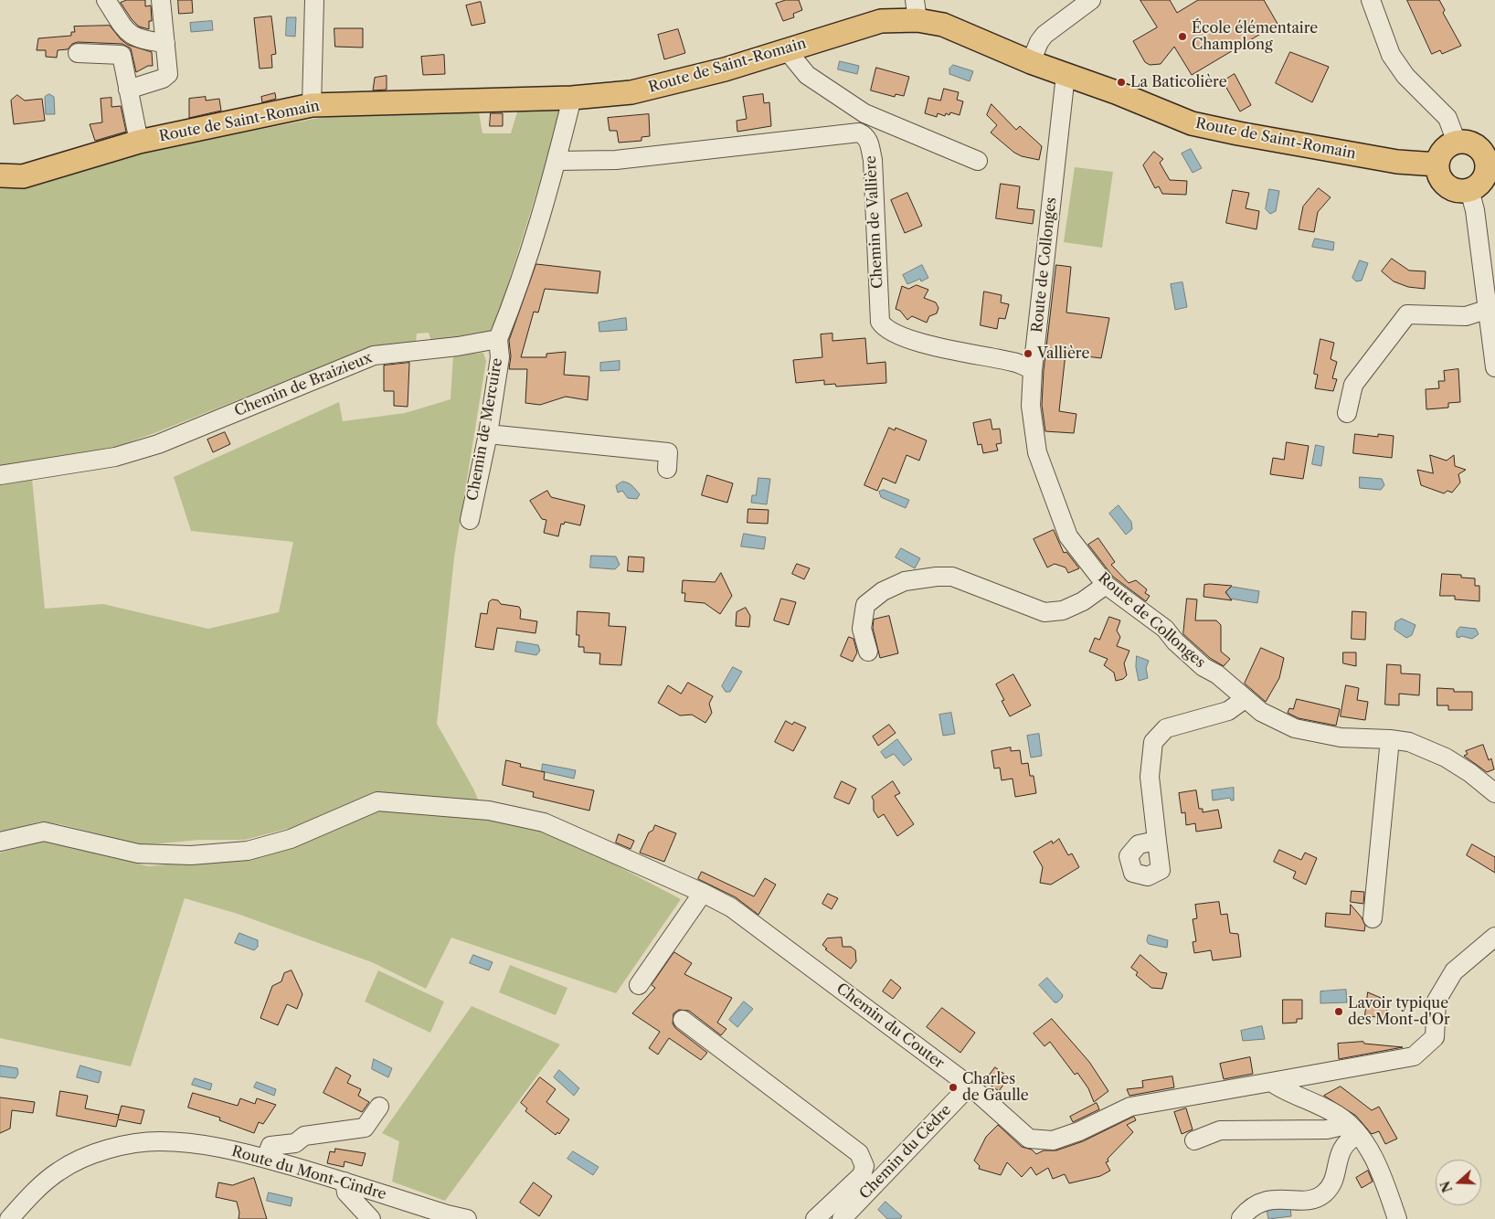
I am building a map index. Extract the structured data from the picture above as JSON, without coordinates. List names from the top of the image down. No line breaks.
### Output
{"streets":{"main road":["Route de Saint-Romain"],"street":["Chemin de Vallière","Route de Collonges","Chemin de Braizieux","Chemin de Mercuire","Chemin du Couter","Chemin du Cèdre","Route du Mont-Cindre"]},"crossings":[["Route de Saint-Romain","Route de Collonges"],["Chemin de Vallière","Route de Collonges"],["Chemin de Braizieux","Chemin de Mercuire"],["Chemin du Couter","Chemin du Cèdre"]],"places":["École élémentaire Champlong","La Baticolière","Vallière","Lavoir typique des Mont-d'Or","Charles de Gaulle"],"north":"left"}
